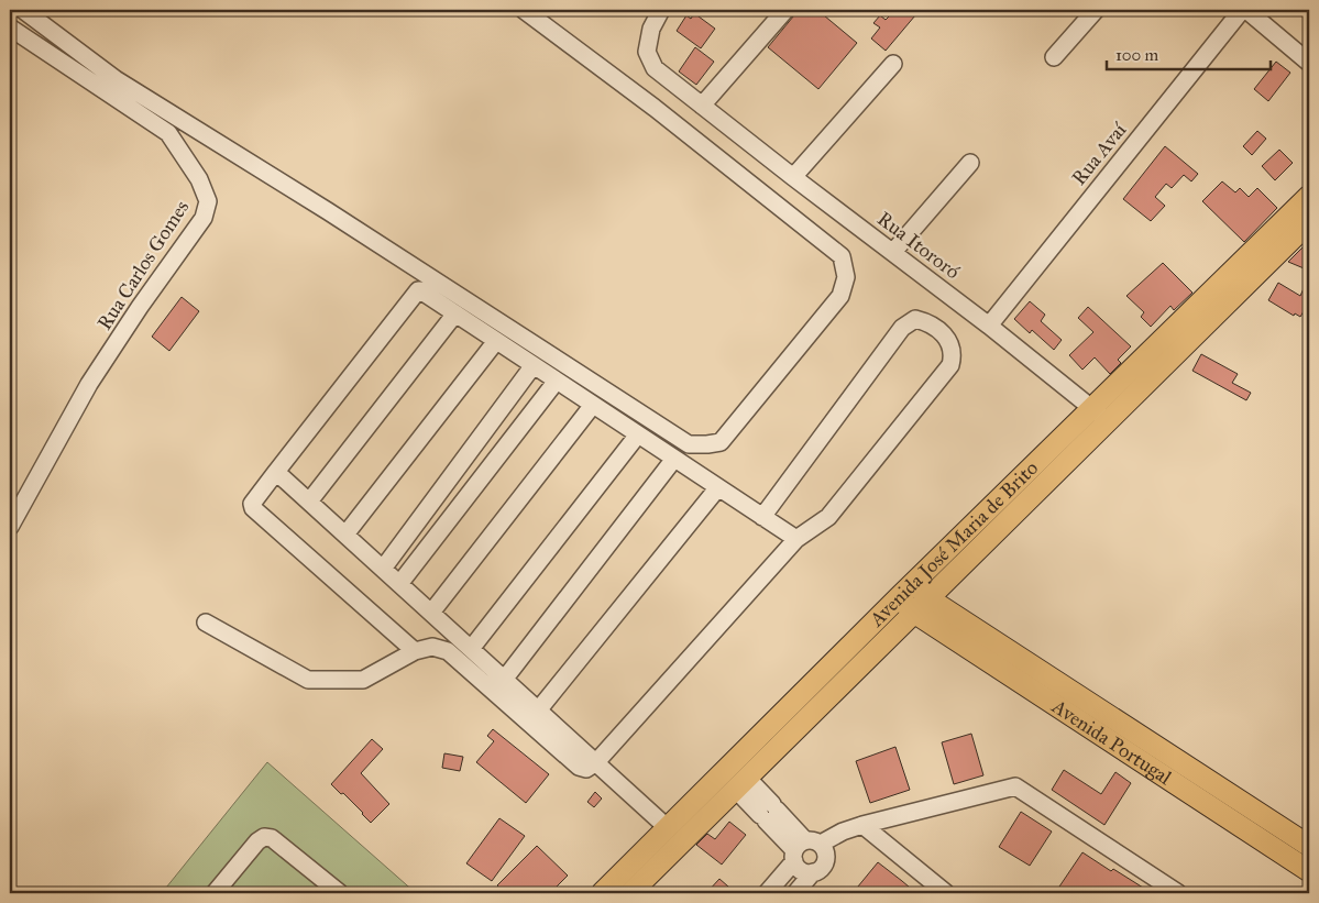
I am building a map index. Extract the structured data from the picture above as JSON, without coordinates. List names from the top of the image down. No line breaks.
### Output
{"streets":{"main road":["Avenida José Maria de Brito","Avenida Portugal"],"street":["Rua Avaí","Rua Itororó","Rua Carlos Gomes"]},"crossings":[["Rua Avaí","Rua Itororó"],["Rua Itororó","Avenida José Maria de Brito"],["Avenida José Maria de Brito","Avenida Portugal"]],"scale_bar":"100 m"}
